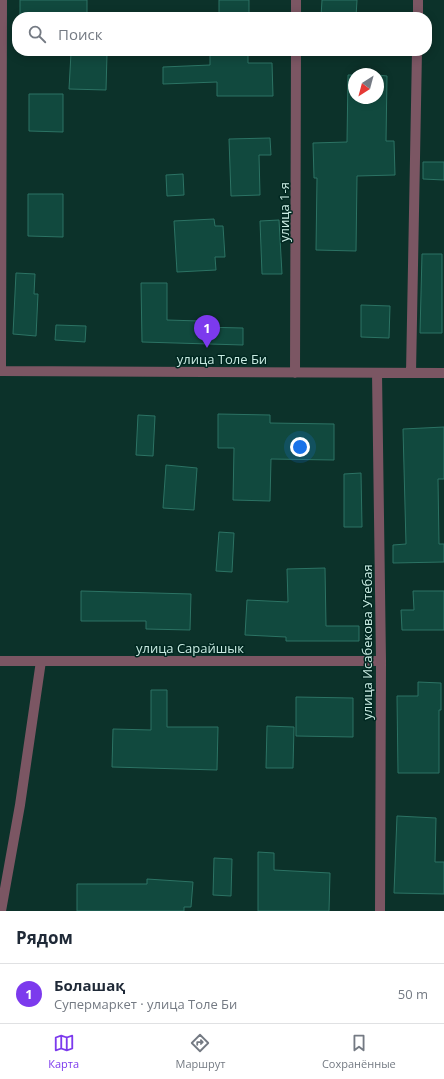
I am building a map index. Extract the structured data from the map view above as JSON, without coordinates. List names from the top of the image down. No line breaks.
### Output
{"streets":{"street":["улица 1-я","улица Толе Би","улица Исабекова Утебая","улица Сарайшык"]},"crossings":[["улица 1-я","улица Толе Би"],["улица Толе Би","улица Исабекова Утебая"],["улица Исабекова Утебая","улица Сарайшык"]],"north":"bottom left","page":{"search":"Поиск","pins":"1","heading":"Рядом","list":[{"mark":"1","name":"Болашақ","note":"Супермаркет · улица Толе Би","value":"50 m"}],"nav":["Карта","Маршрут","Сохранённые"]}}
